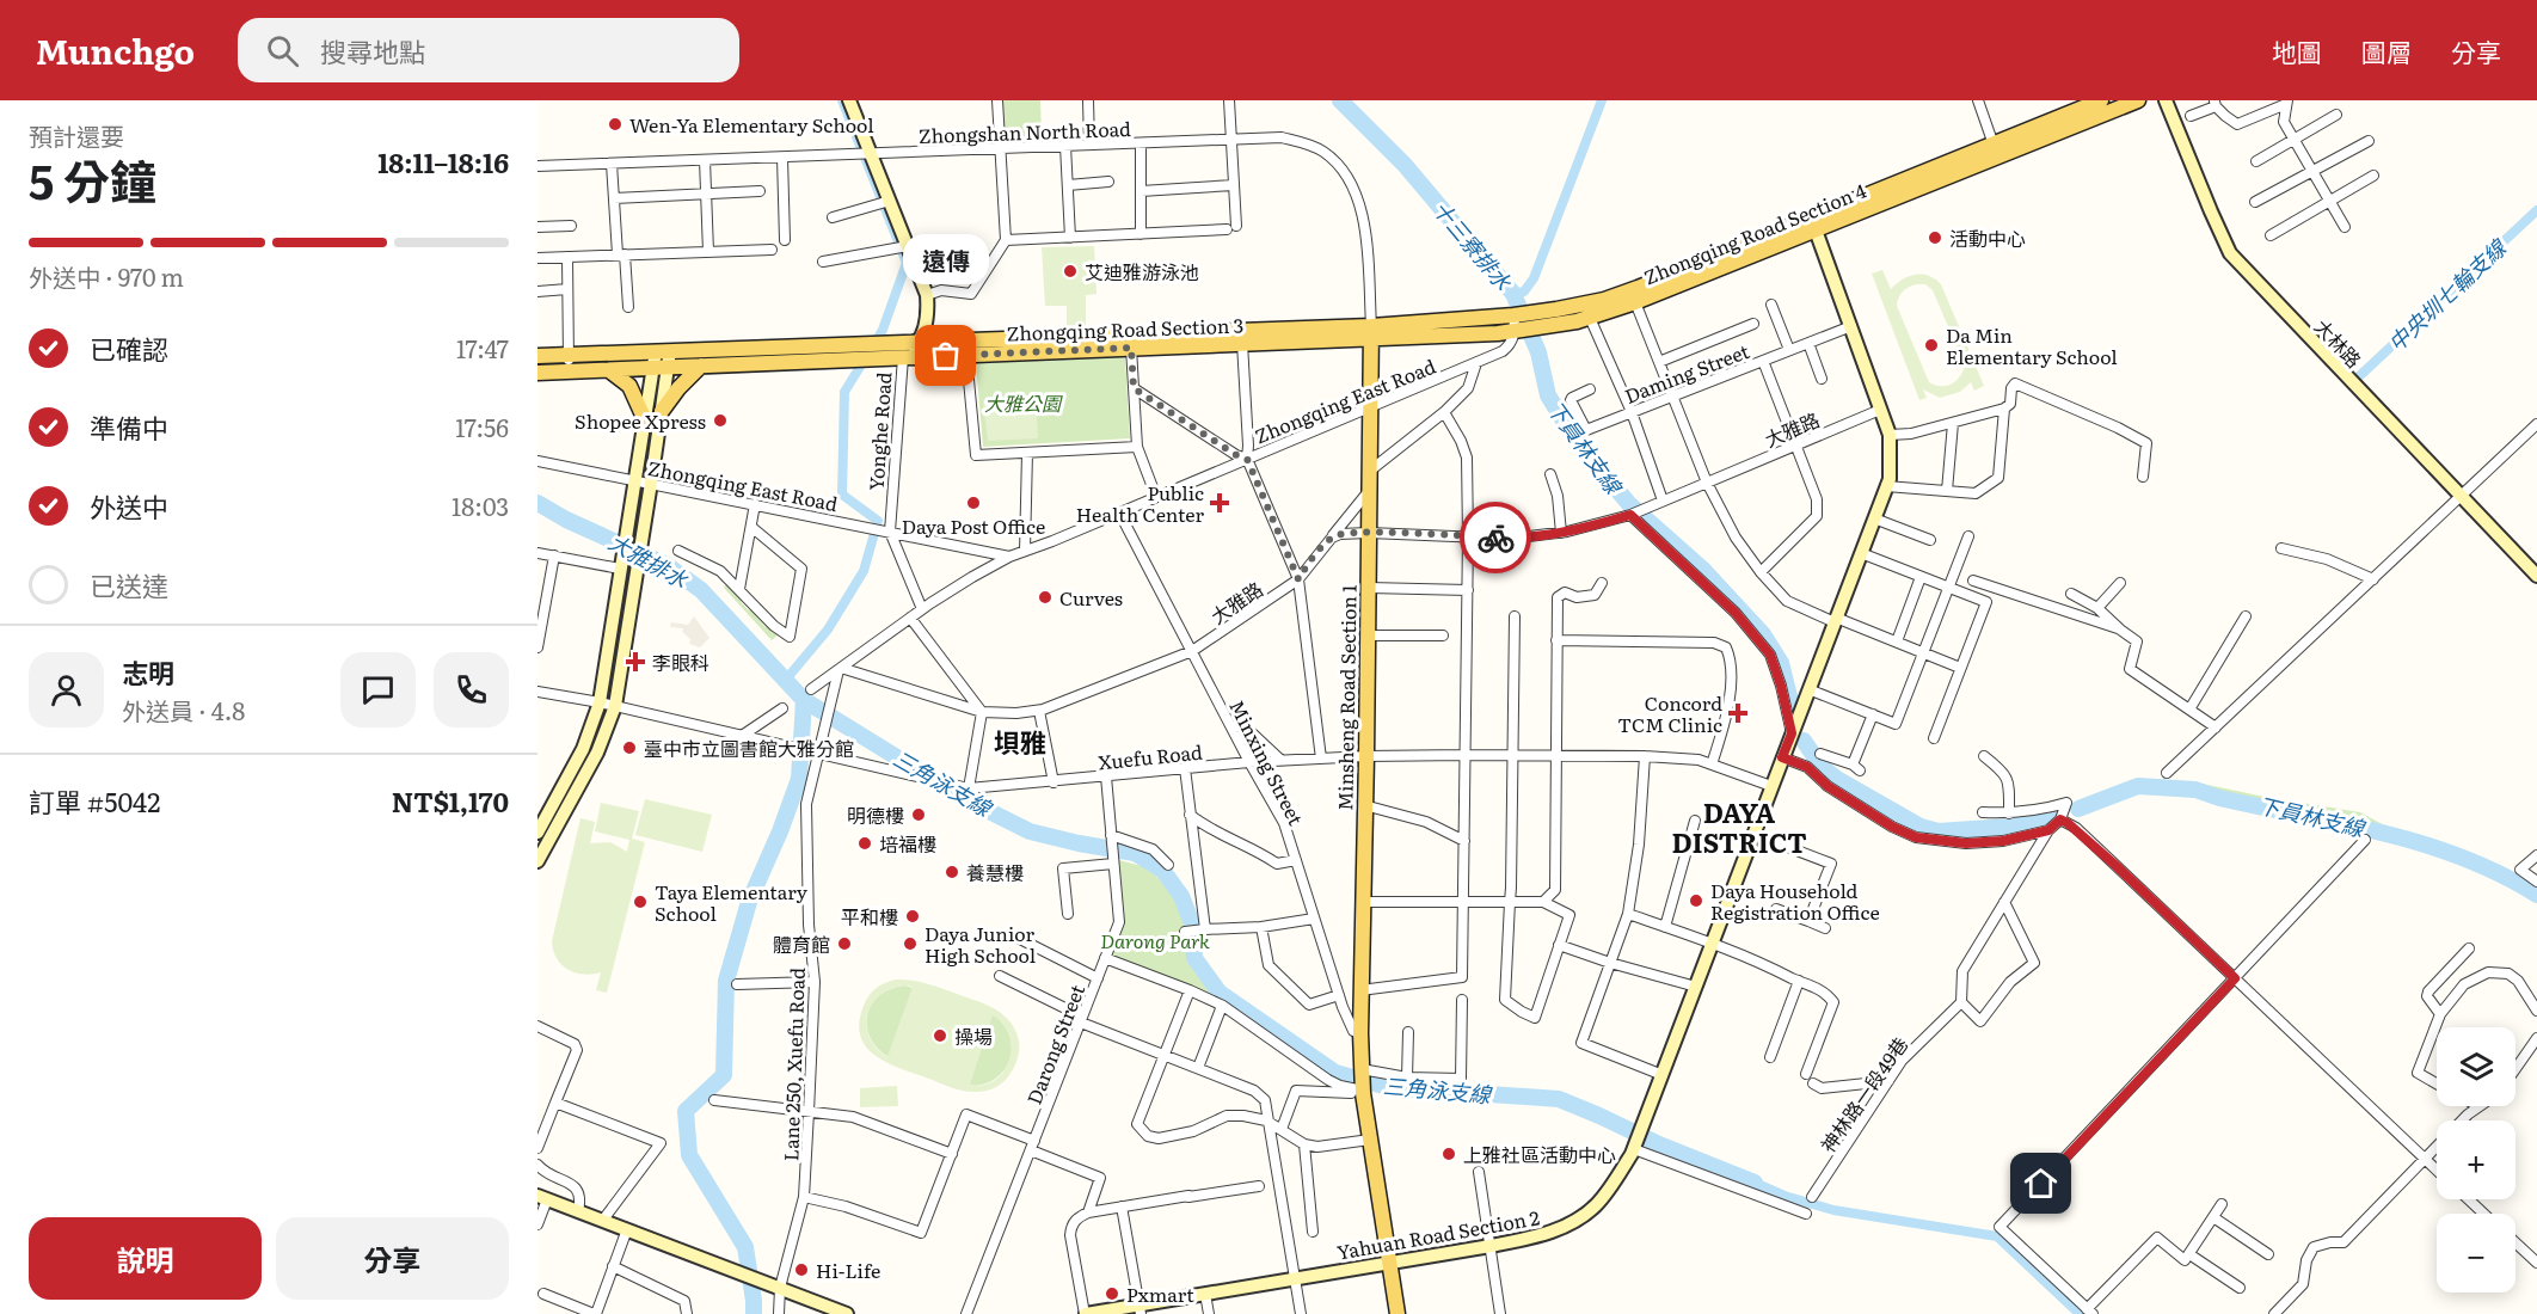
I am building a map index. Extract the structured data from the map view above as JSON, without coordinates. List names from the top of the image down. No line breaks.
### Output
{"streets":{"main road":["Zhongqing Road Section 4","Zhongqing Road Section 3","Minsheng Road Section 1"],"street":["Zhongshan North Road","大林路","Daming Street","Zhongqing East Road","大雅路","Yonghe Road","Xuefu Road","Minxing Street","Darong Street","Lane 250, Xuefu Road","神林路一段49巷","Yahuan Road Section 2"]},"crossings":[["Zhongshan North Road","Zhongqing Road Section 4"],["Zhongshan North Road","Zhongqing Road Section 3"],["Zhongshan North Road","Minsheng Road Section 1"],["Zhongqing Road Section 4","Zhongqing Road Section 3"],["Zhongqing Road Section 4","Zhongqing East Road"],["Zhongqing Road Section 4","Minsheng Road Section 1"],["Zhongqing Road Section 3","Yonghe Road"],["Zhongqing Road Section 3","Minsheng Road Section 1"],["Zhongqing East Road","Yonghe Road"],["Zhongqing East Road","Minsheng Road Section 1"],["Zhongqing East Road","Minxing Street"],["大雅路","Minsheng Road Section 1"],["大雅路","Minxing Street"],["大雅路","Lane 250, Xuefu Road"],["Minsheng Road Section 1","Xuefu Road"],["Minsheng Road Section 1","Minxing Street"],["Xuefu Road","Minxing Street"],["Xuefu Road","Darong Street"],["Xuefu Road","Lane 250, Xuefu Road"],["Xuefu Road","Yahuan Road Section 2"]],"districts":["垻雅","DAYA DISTRICT"],"water":["十三寮排水","中央圳七輪支線","下員林支線","大雅排水","三角泳支線"],"parks":["大雅公園","Darong Park"],"places":{"other":["Wen-Ya Elementary School","活動中心","艾迪雅游泳池","Da Min Elementary School","遠傳","Shopee Xpress","Daya Post Office","Curves","臺中市立圖書館大雅分館","明德樓","培福樓","養慧樓","Daya Household Registration Office","Taya Elementary School","平和樓","體育館","Daya Junior High School","操場","上雅社區活動中心","Hi-Life","Pxmart"],"health":["Public Health Center","李眼科","Concord TCM Clinic"]},"page":{"header":"Munchgo","search":"搜尋地點","nav":["地圖","圖層","分享"],"heading":["5 分鐘","預計還要","18:11–18:16"],"panel":["志明","外送員 · 4.8","訂單 #5042","NT$1,170"],"bar":"外送中 · 970 m","bubble":"遠傳","list":[["已確認","17:47"],["準備中","17:56"],["外送中","18:03"],"已送達"],"map_buttons":["+","−"],"buttons":["說明","分享"]}}
